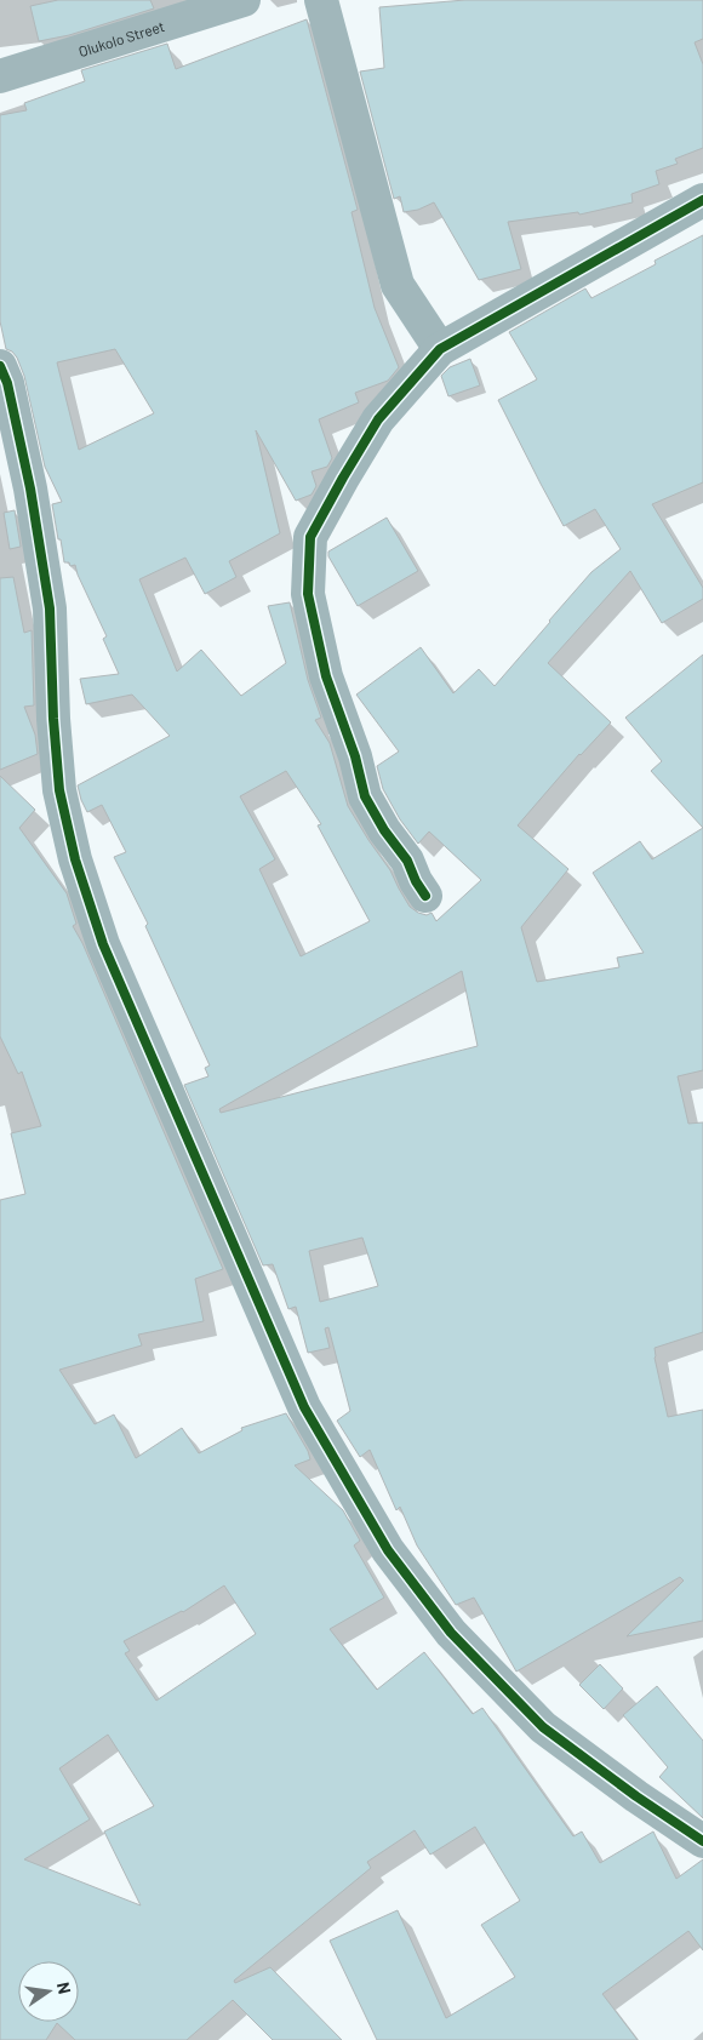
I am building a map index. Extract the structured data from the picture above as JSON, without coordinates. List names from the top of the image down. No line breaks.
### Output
{"streets":{"street":["Olukolo Street"]},"north":"right"}
